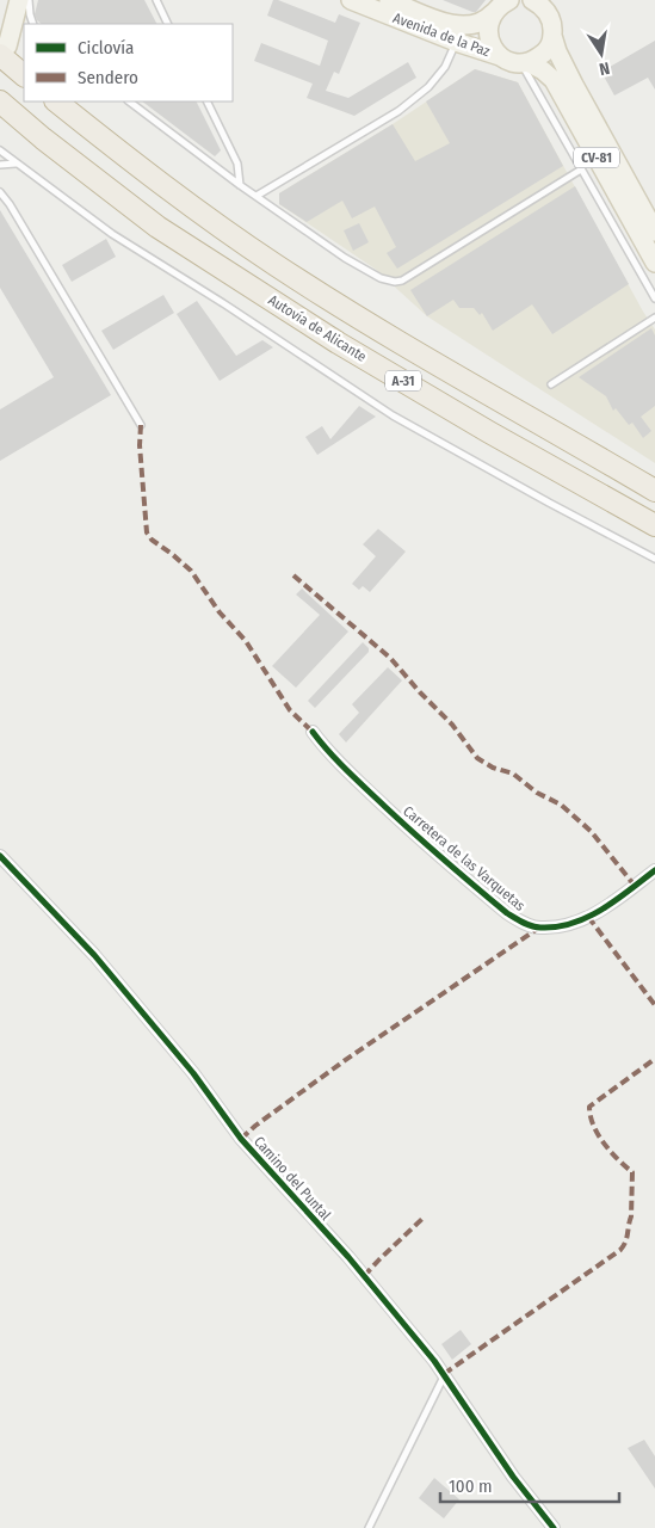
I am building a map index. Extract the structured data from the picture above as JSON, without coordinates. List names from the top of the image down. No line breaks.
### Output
{"streets":{"highway":["Autovía de Alicante","A-31"],"main road":["Avenida de la Paz","CV-81"],"street":["Carretera de las Varquetas","Camino del Puntal"]},"crossings":[["Avenida de la Paz","CV-81"]],"legend":["Ciclovía","Sendero"],"scale_bar":"100 m","north":"bottom"}
